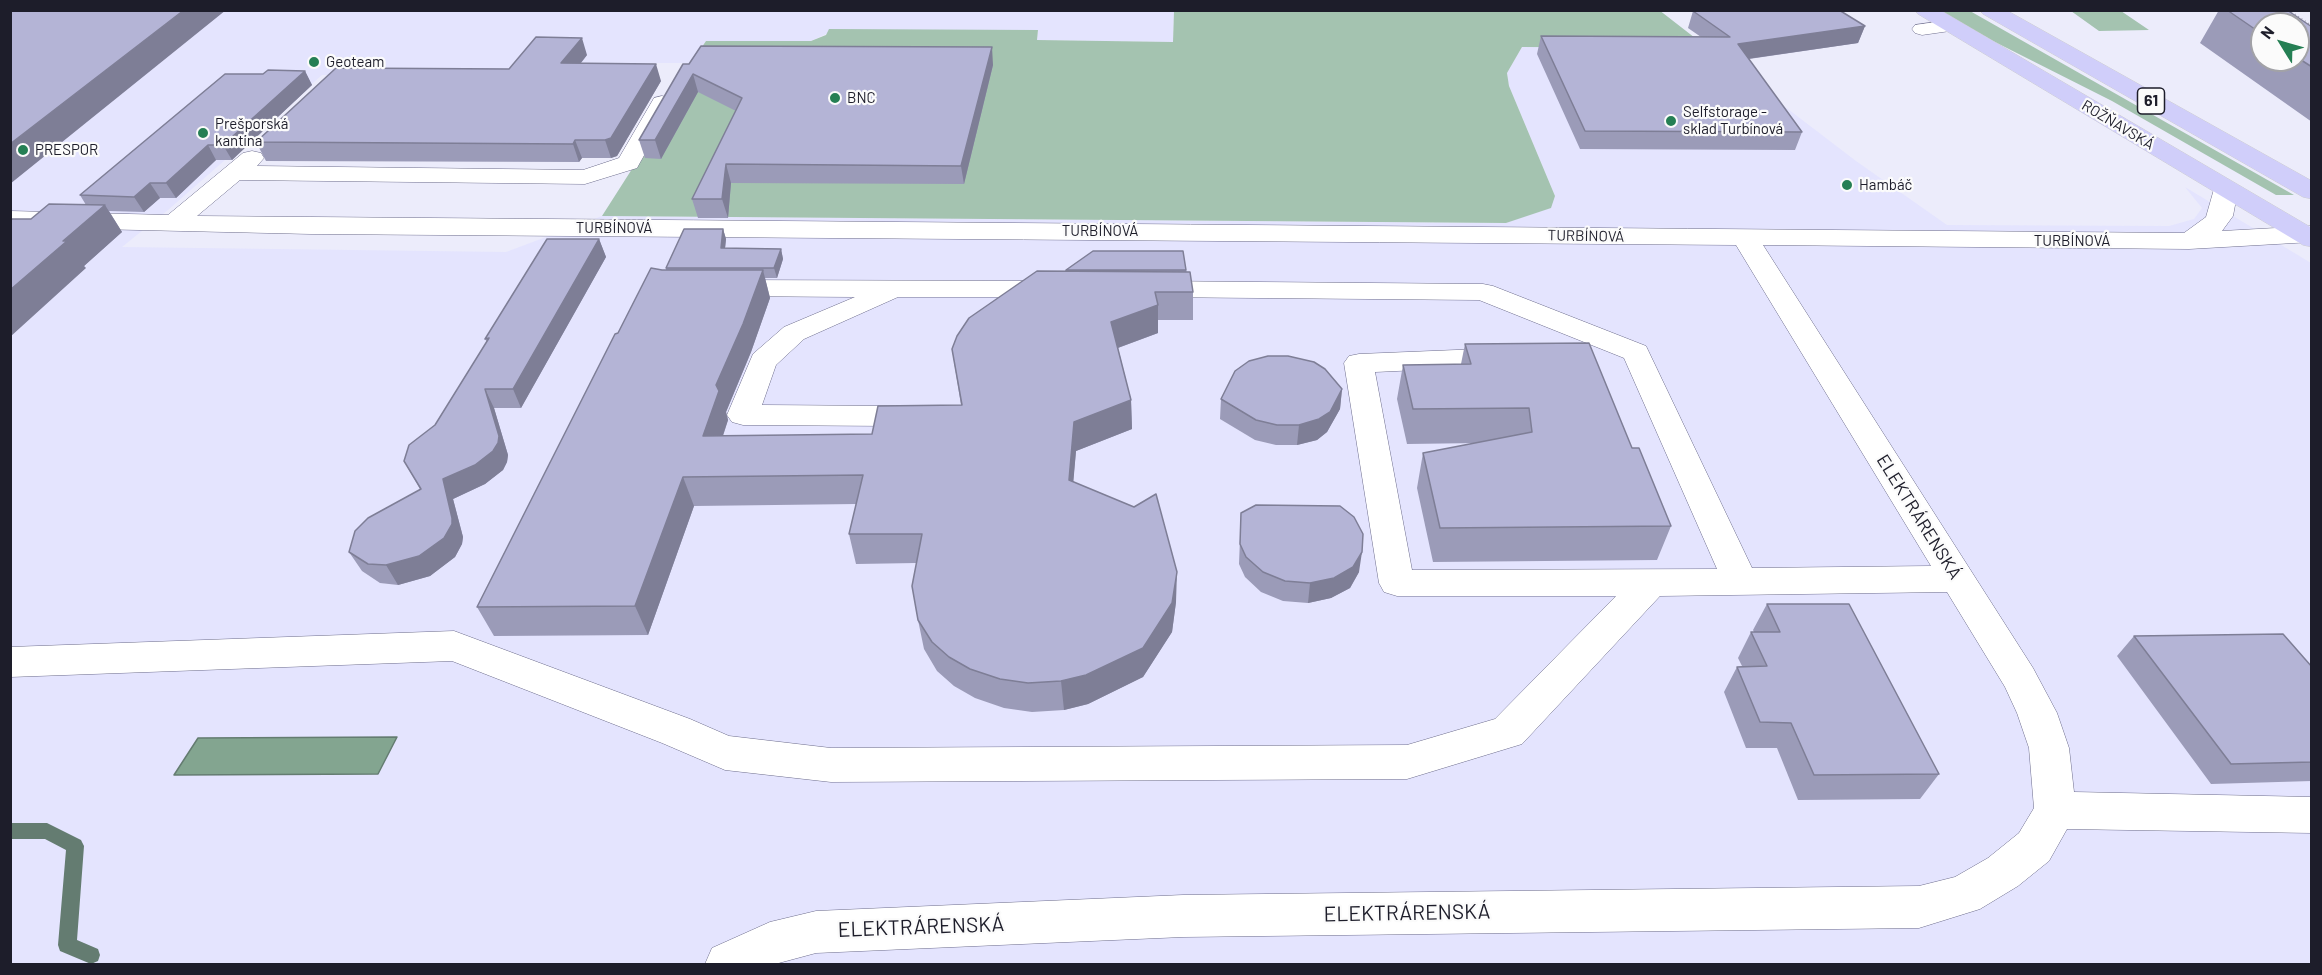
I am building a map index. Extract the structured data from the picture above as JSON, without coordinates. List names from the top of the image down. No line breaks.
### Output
{"streets":{"main road":["61","ROŽŇAVSKÁ"],"street":["TURBÍNOVÁ","ELEKTRÁRENSKÁ"]},"crossings":[["ROŽŇAVSKÁ","TURBÍNOVÁ"],["TURBÍNOVÁ","ELEKTRÁRENSKÁ"]],"places":["Geoteam","BNC","Selfstorage - sklad Turbínová","Prešporská kantína","PRESPOR","Hambáč"],"north":"top left"}
